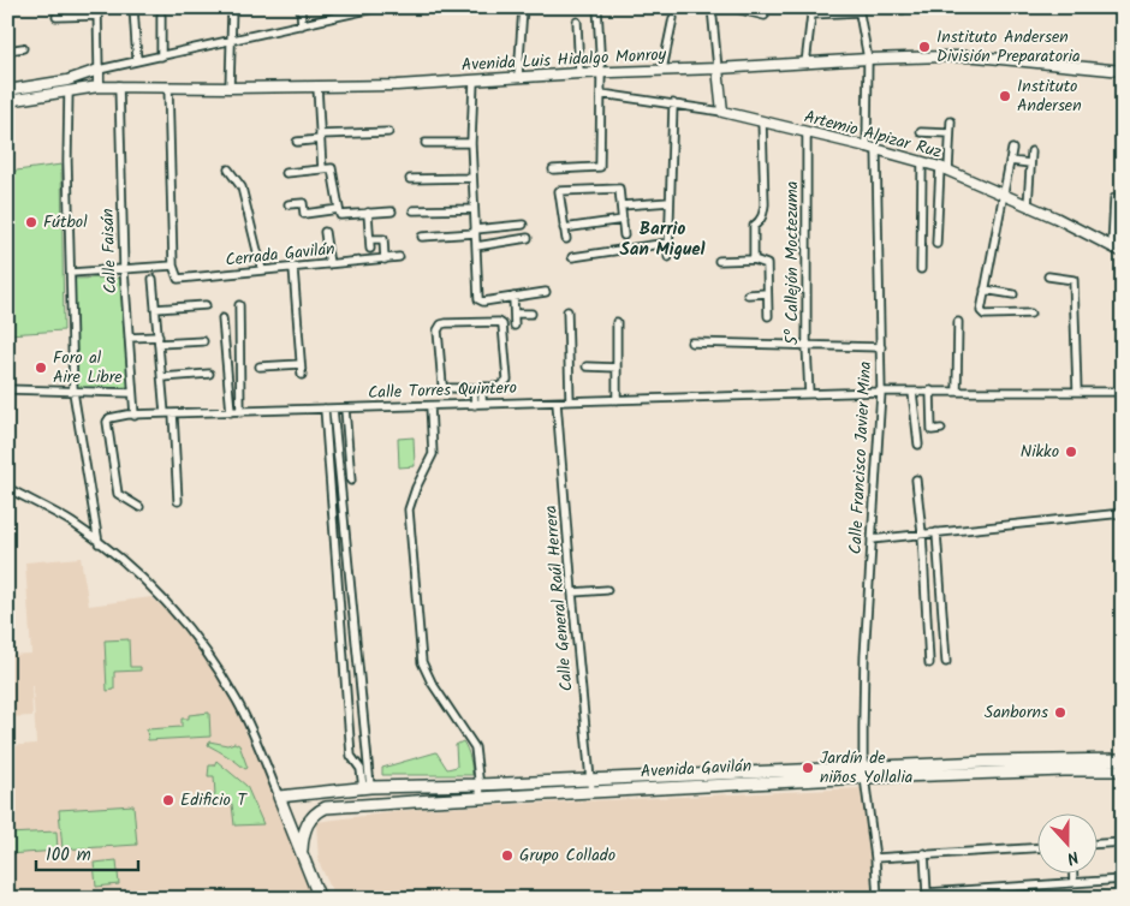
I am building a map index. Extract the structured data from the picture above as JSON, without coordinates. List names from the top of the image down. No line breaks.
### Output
{"streets":{"main road":["Avenida Gavilán"],"street":["Avenida Luis Hidalgo Monroy","Artemio Alpizar Ruz","Calle Faisán","Cerrada Gavilán","5º Callejón Moctezuma","Calle Torres Quintero","Calle Francisco Javier Mina","Calle General Raúl Herrera"]},"crossings":[["Avenida Luis Hidalgo Monroy","Calle Faisán"],["Artemio Alpizar Ruz","5º Callejón Moctezuma"],["Artemio Alpizar Ruz","Calle Francisco Javier Mina"],["Calle Faisán","Calle Torres Quintero"],["5º Callejón Moctezuma","Calle Torres Quintero"],["Calle Torres Quintero","Calle Francisco Javier Mina"],["Calle Torres Quintero","Calle General Raúl Herrera"],["Calle Francisco Javier Mina","Avenida Gavilán"],["Calle General Raúl Herrera","Avenida Gavilán"]],"districts":["Barrio San Miguel"],"places":["Instituto Andersen División Preparatoria","Instituto Andersen","Fútbol","Foro al Aire Libre","Nikko","Sanborns","Jardín de niños Yollalia","Edificio T","Grupo Collado"],"scale_bar":"100 m","north":"bottom"}
